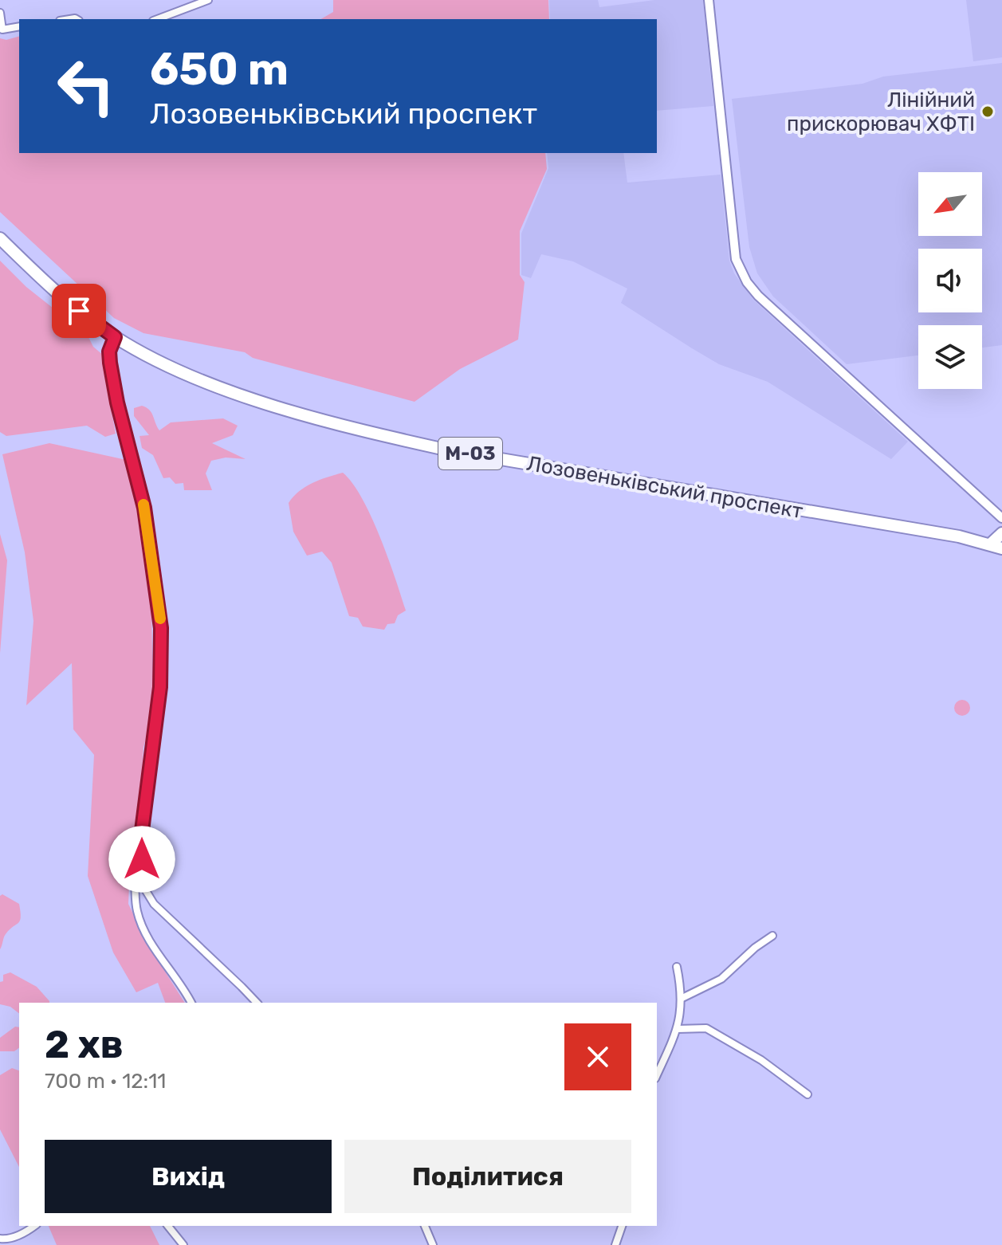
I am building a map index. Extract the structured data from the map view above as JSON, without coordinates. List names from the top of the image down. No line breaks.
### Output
{"streets":{"highway":["М-03","Лозовеньківський проспект"]},"places":["Лінійний прискорювач ХФТІ"],"north":"bottom left","page":{"turn":["650 m","Лозовеньківський проспект"],"heading":["2 хв","700 m · 12:11"],"buttons":["Вихід","Поділитися"]}}
